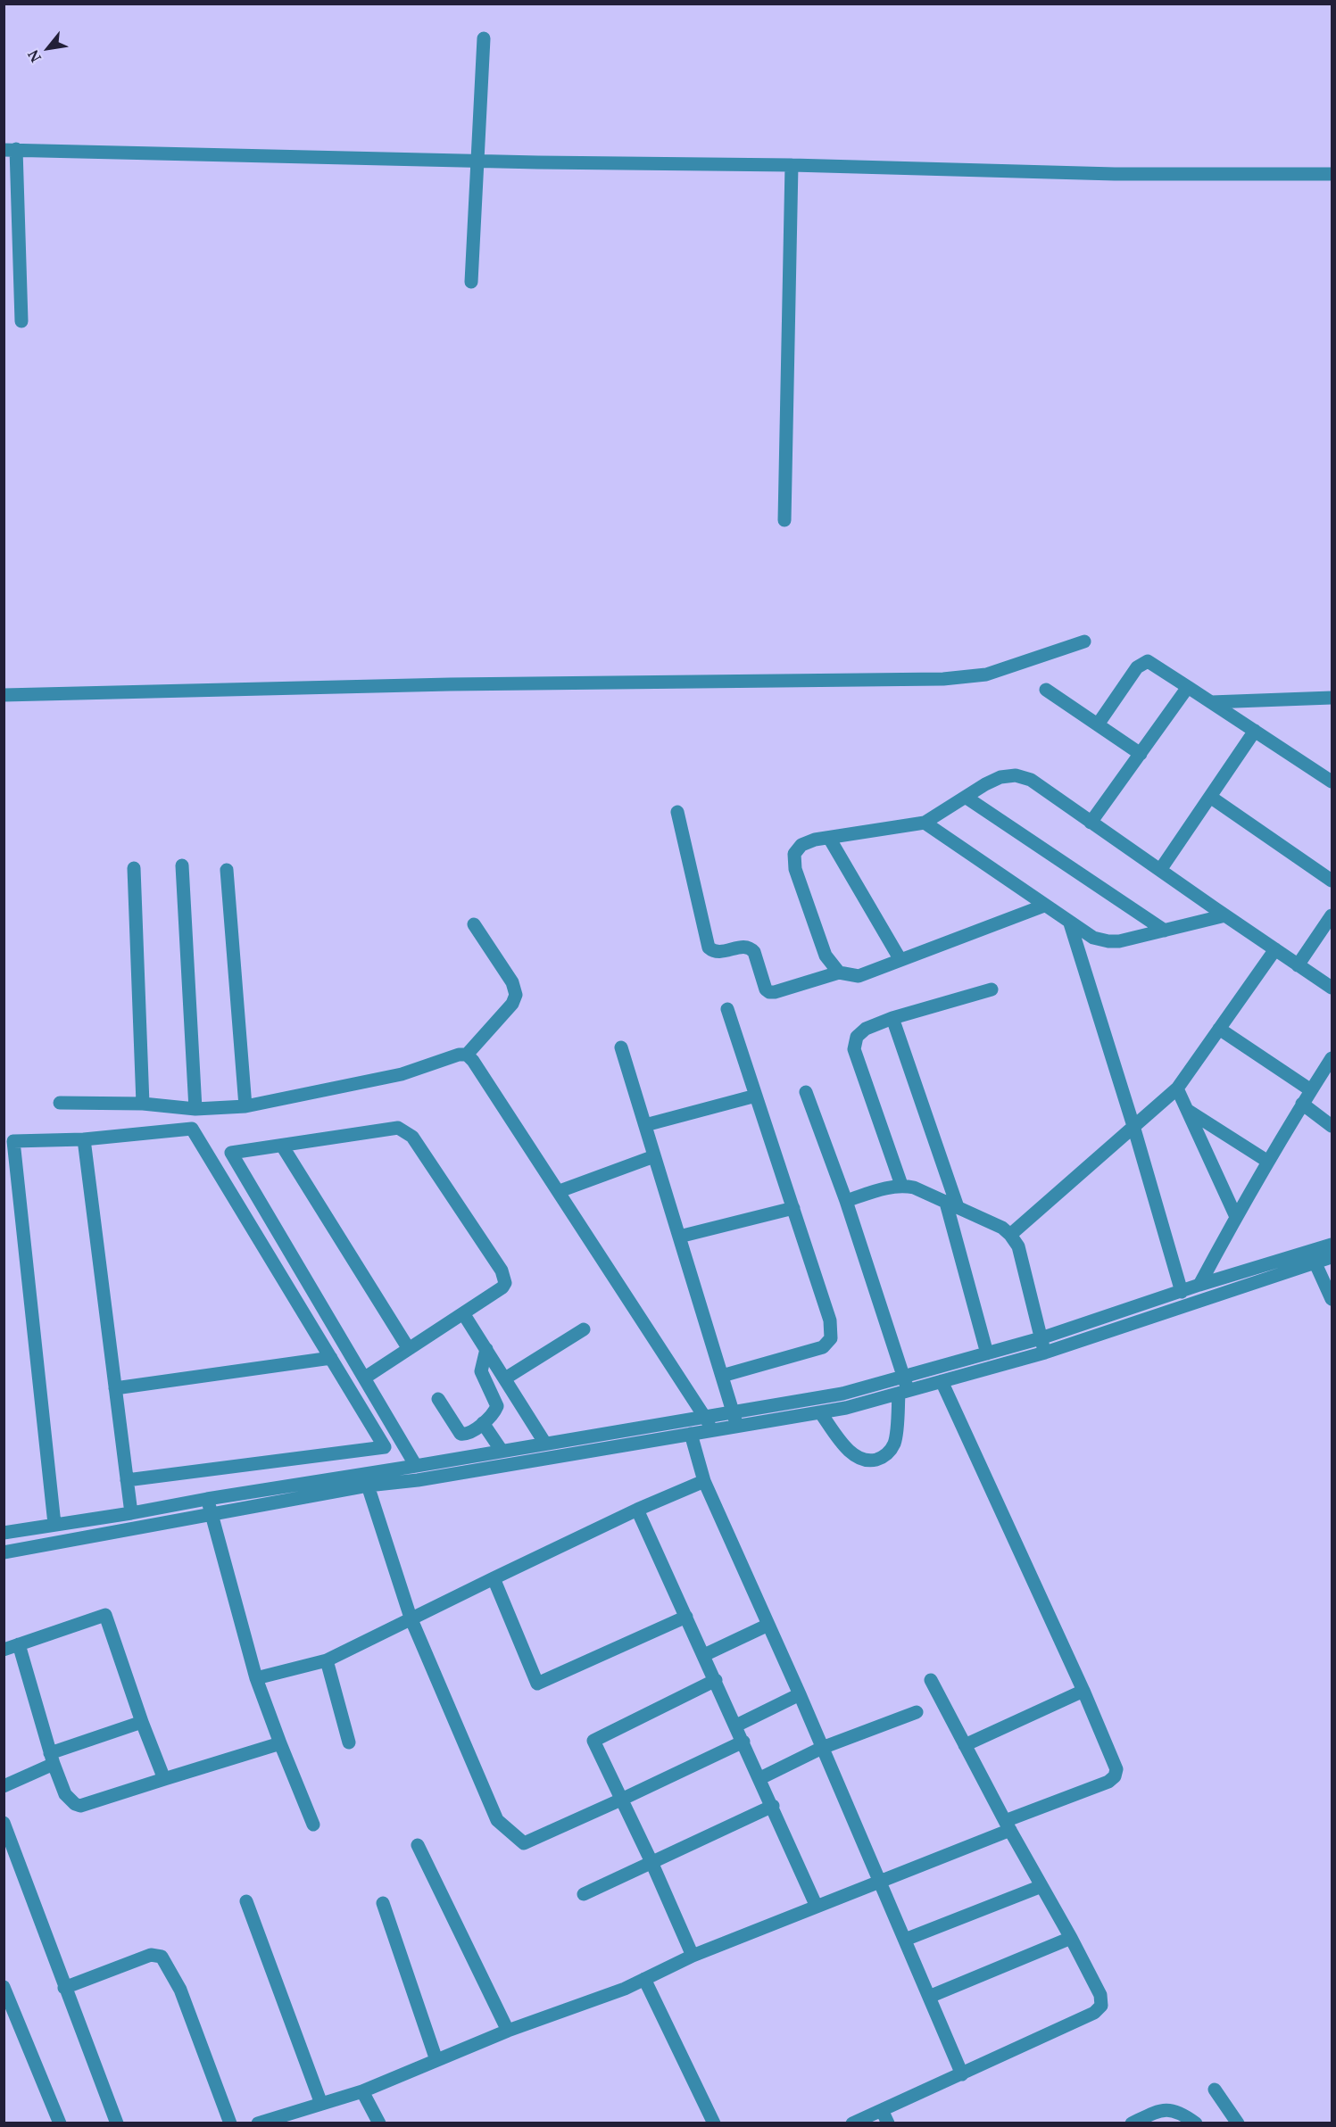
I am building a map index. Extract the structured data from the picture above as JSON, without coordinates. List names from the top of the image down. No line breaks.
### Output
{"north":"bottom left"}
